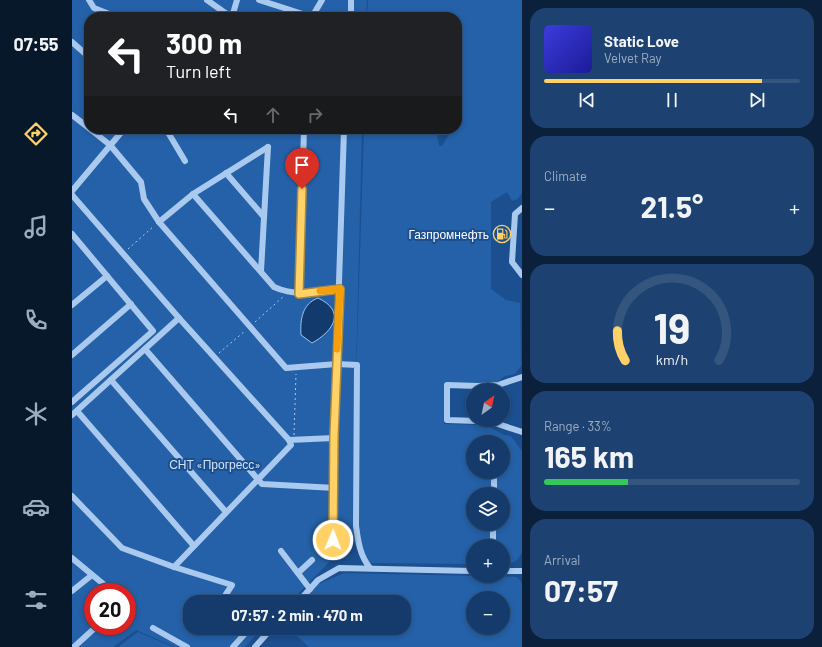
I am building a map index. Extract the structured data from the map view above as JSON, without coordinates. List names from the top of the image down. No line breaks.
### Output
{"parks":["СНТ «Прогресс»"],"places":{"fuel station":["Газпромнефть"]},"north":"top right","page":{"tabs":"07:55","turn":["300 m","Turn left"],"song":["Static Love","Velvet Ray"],"tile":["Climate",["Range · 33%","165 km"],["Arrival","07:57"]],"heat":["−","21.5°","+"],"map_buttons":["+","−"],"limit":"20","trip":"07:57 · 2 min · 470 m","gauge":["19","km/h"]}}
